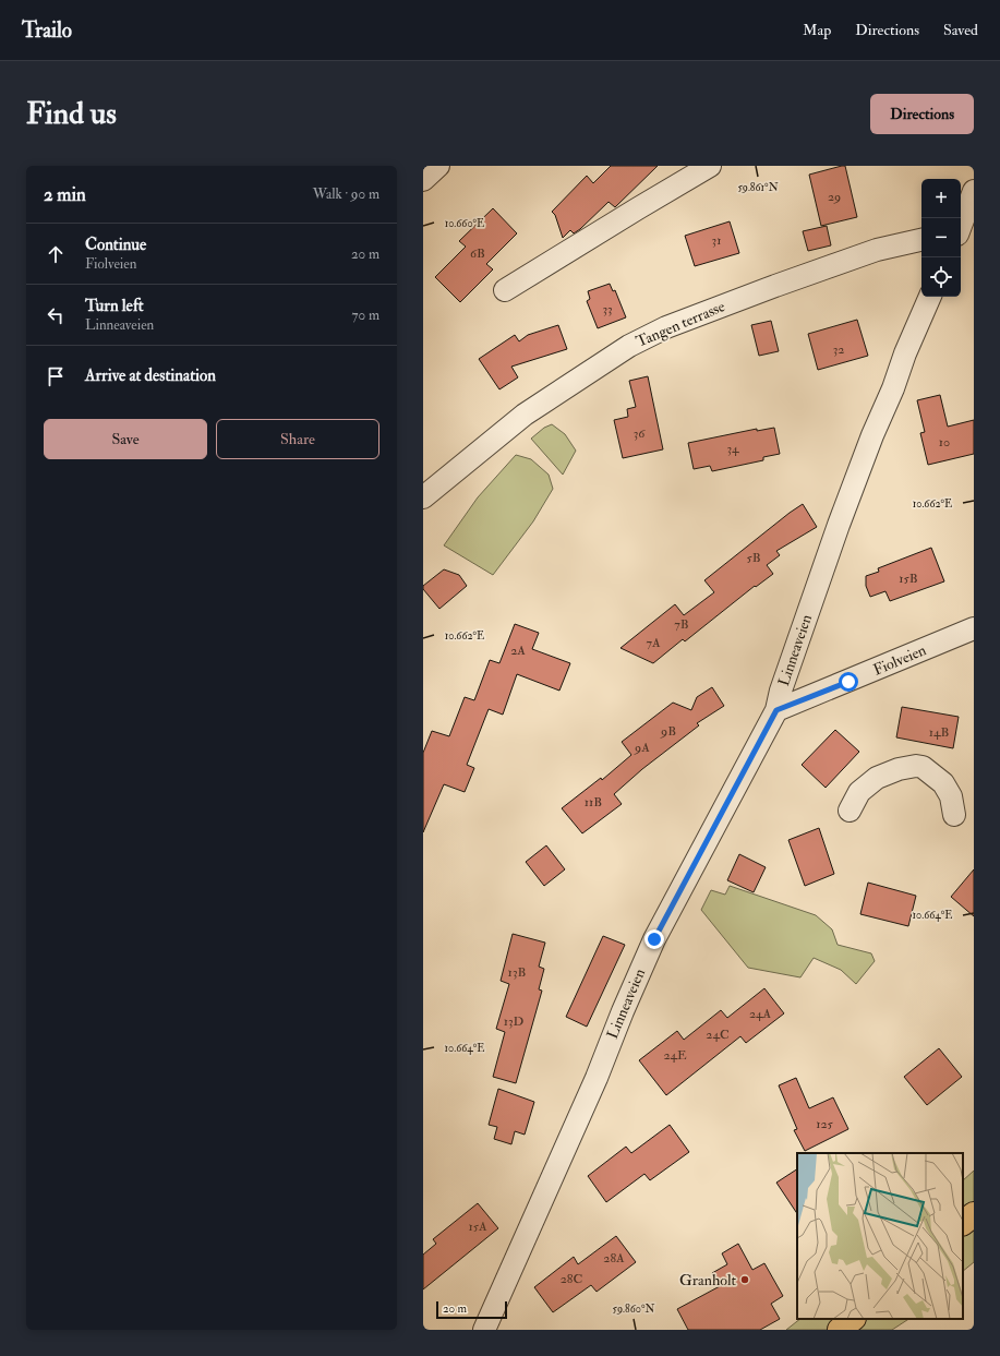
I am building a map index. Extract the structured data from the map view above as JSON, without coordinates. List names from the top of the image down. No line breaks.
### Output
{"streets":{"street":["Tangen terrasse","Linneaveien","Fiolveien"]},"crossings":[["Linneaveien","Fiolveien"]],"places":["Granholt"],"house_numbers":["29","31","6B","33","32","36","10","34","5B","15B","7B","7A","2A","9B","14B","9A","11B","13B","24A","13D","24C","24E","125","15A","28A","28C"],"scale_bar":"20 m","page":{"header":"Trailo","nav":["Map","Directions","Saved"],"buttons":["Directions",["Save","Share"]],"title":"Find us","heading":["2 min","Walk · 90 m"],"map_buttons":["+","−"],"list":[["Continue","Fiolveien","20 m"],["Turn left","Linneaveien","70 m"],"Arrive at destination"],"scale":"20 m"},"coordinates":["59.861°N","10.660°E","10.662°E","10.664°E","59.860°N"]}
